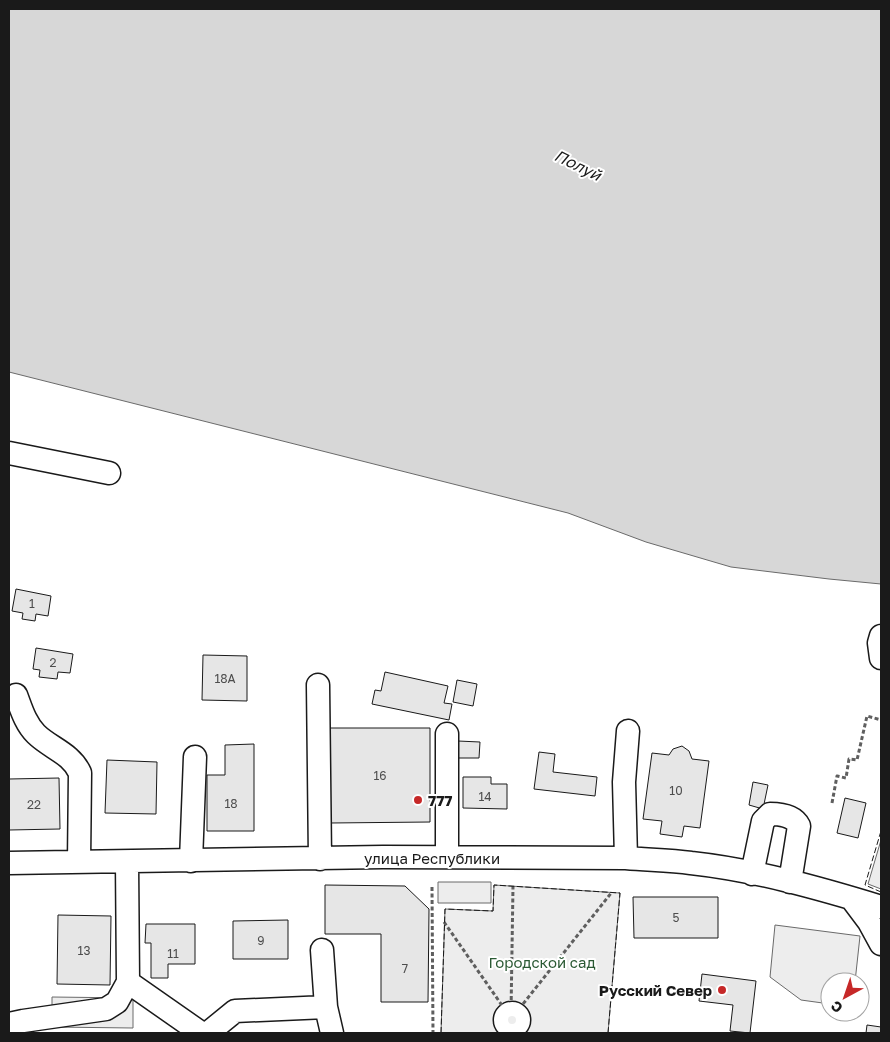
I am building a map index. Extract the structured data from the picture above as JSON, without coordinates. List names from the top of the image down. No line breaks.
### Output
{"streets":{"street":["улица Республики"]},"water":["Полуй"],"parks":["Городской сад"],"places":["777","Русский Север"],"house_numbers":["1","2","18А","16","10","14","18","22","5","9","13","11","7"],"north":"bottom left"}
